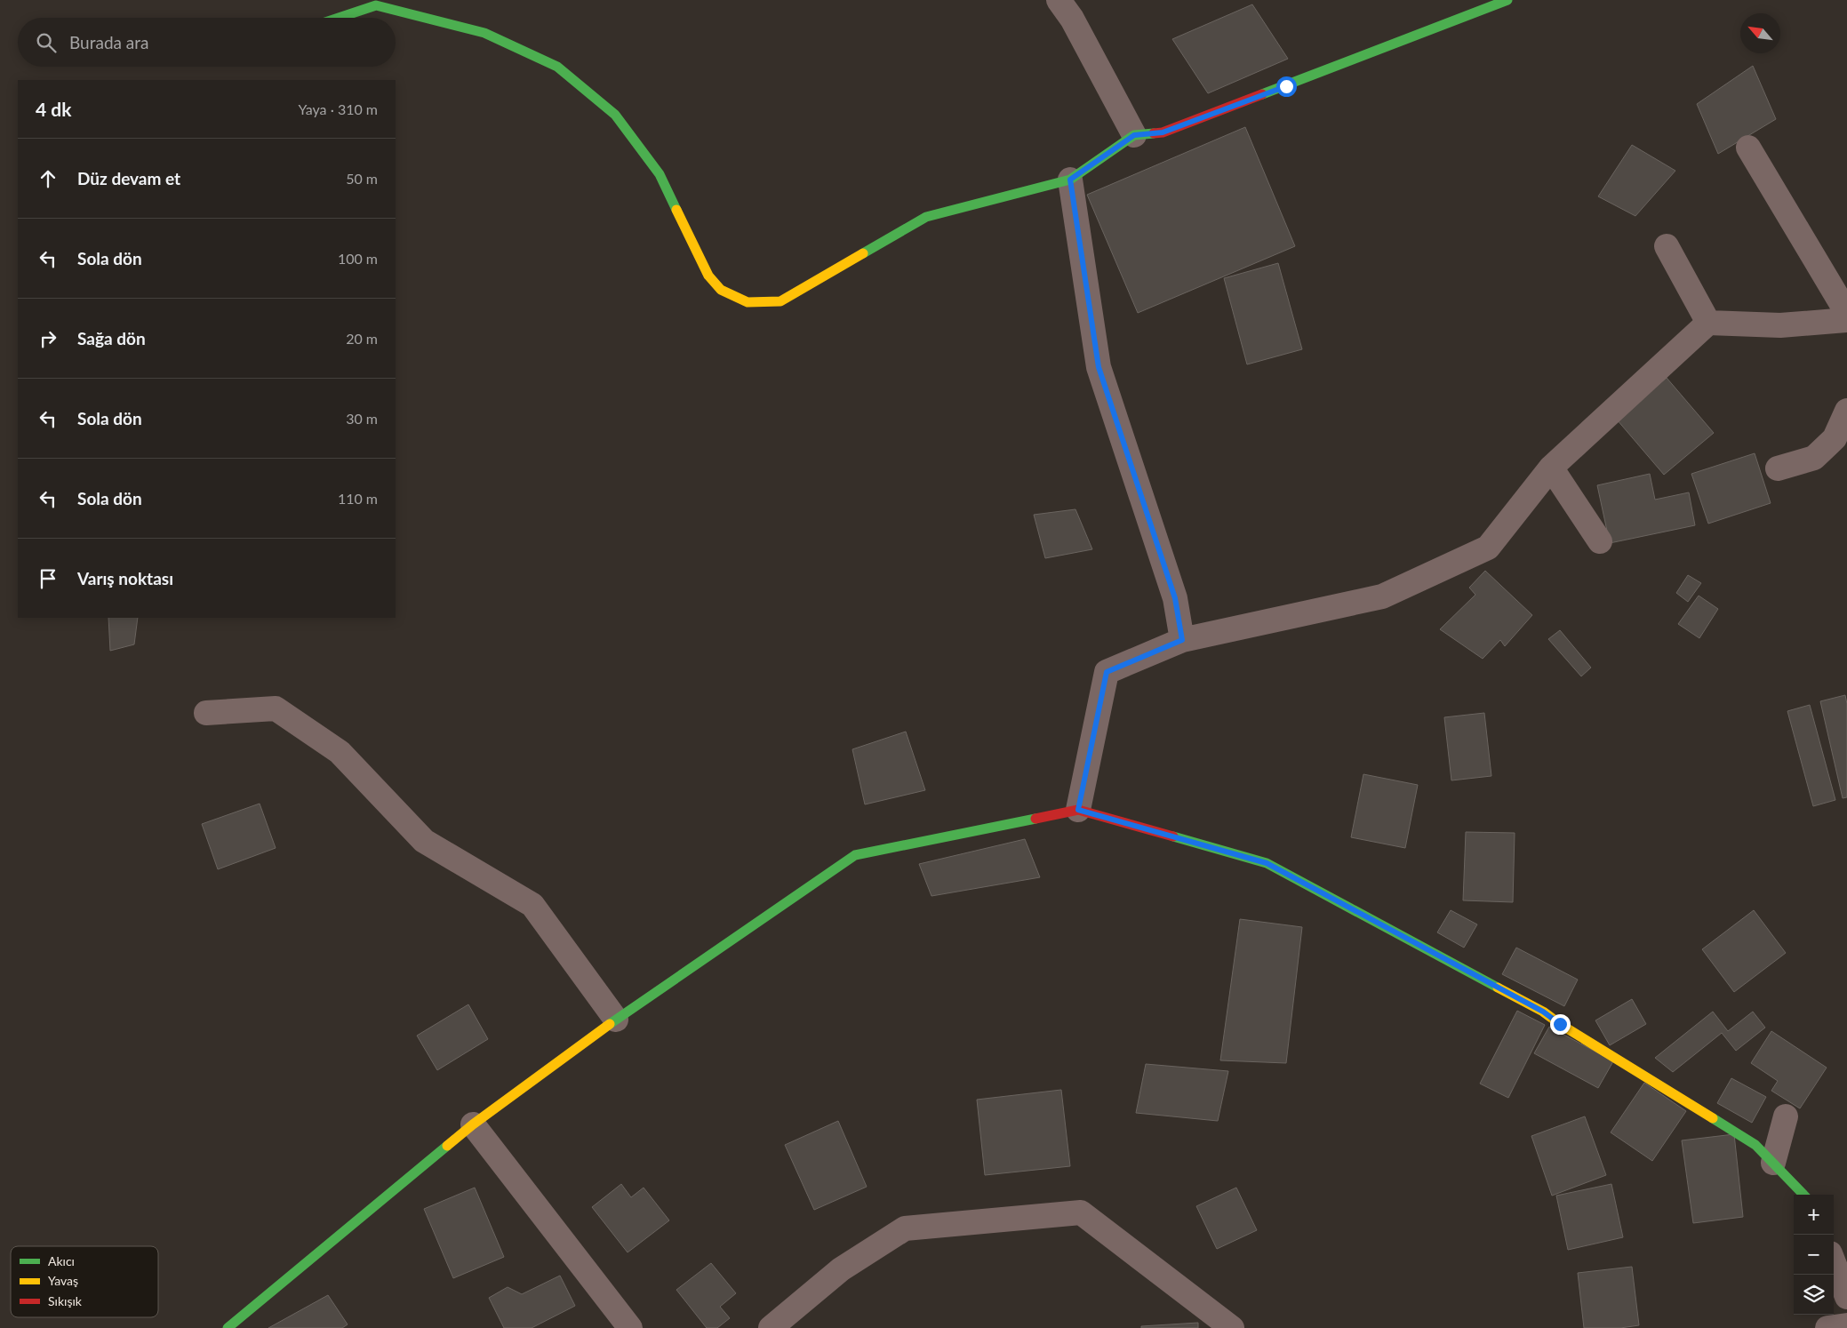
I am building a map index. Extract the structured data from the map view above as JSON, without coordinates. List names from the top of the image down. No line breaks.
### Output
{"legend":["Akıcı","Yavaş","Sıkışık"],"north":"top left","page":{"search":"Burada ara","heading":["4 dk","Yaya · 310 m"],"list":[["Düz devam et","50 m"],["Sola dön","100 m"],["Sağa dön","20 m"],["Sola dön","30 m"],["Sola dön","110 m"],"Varış noktası"],"map_buttons":["+","−"]}}
